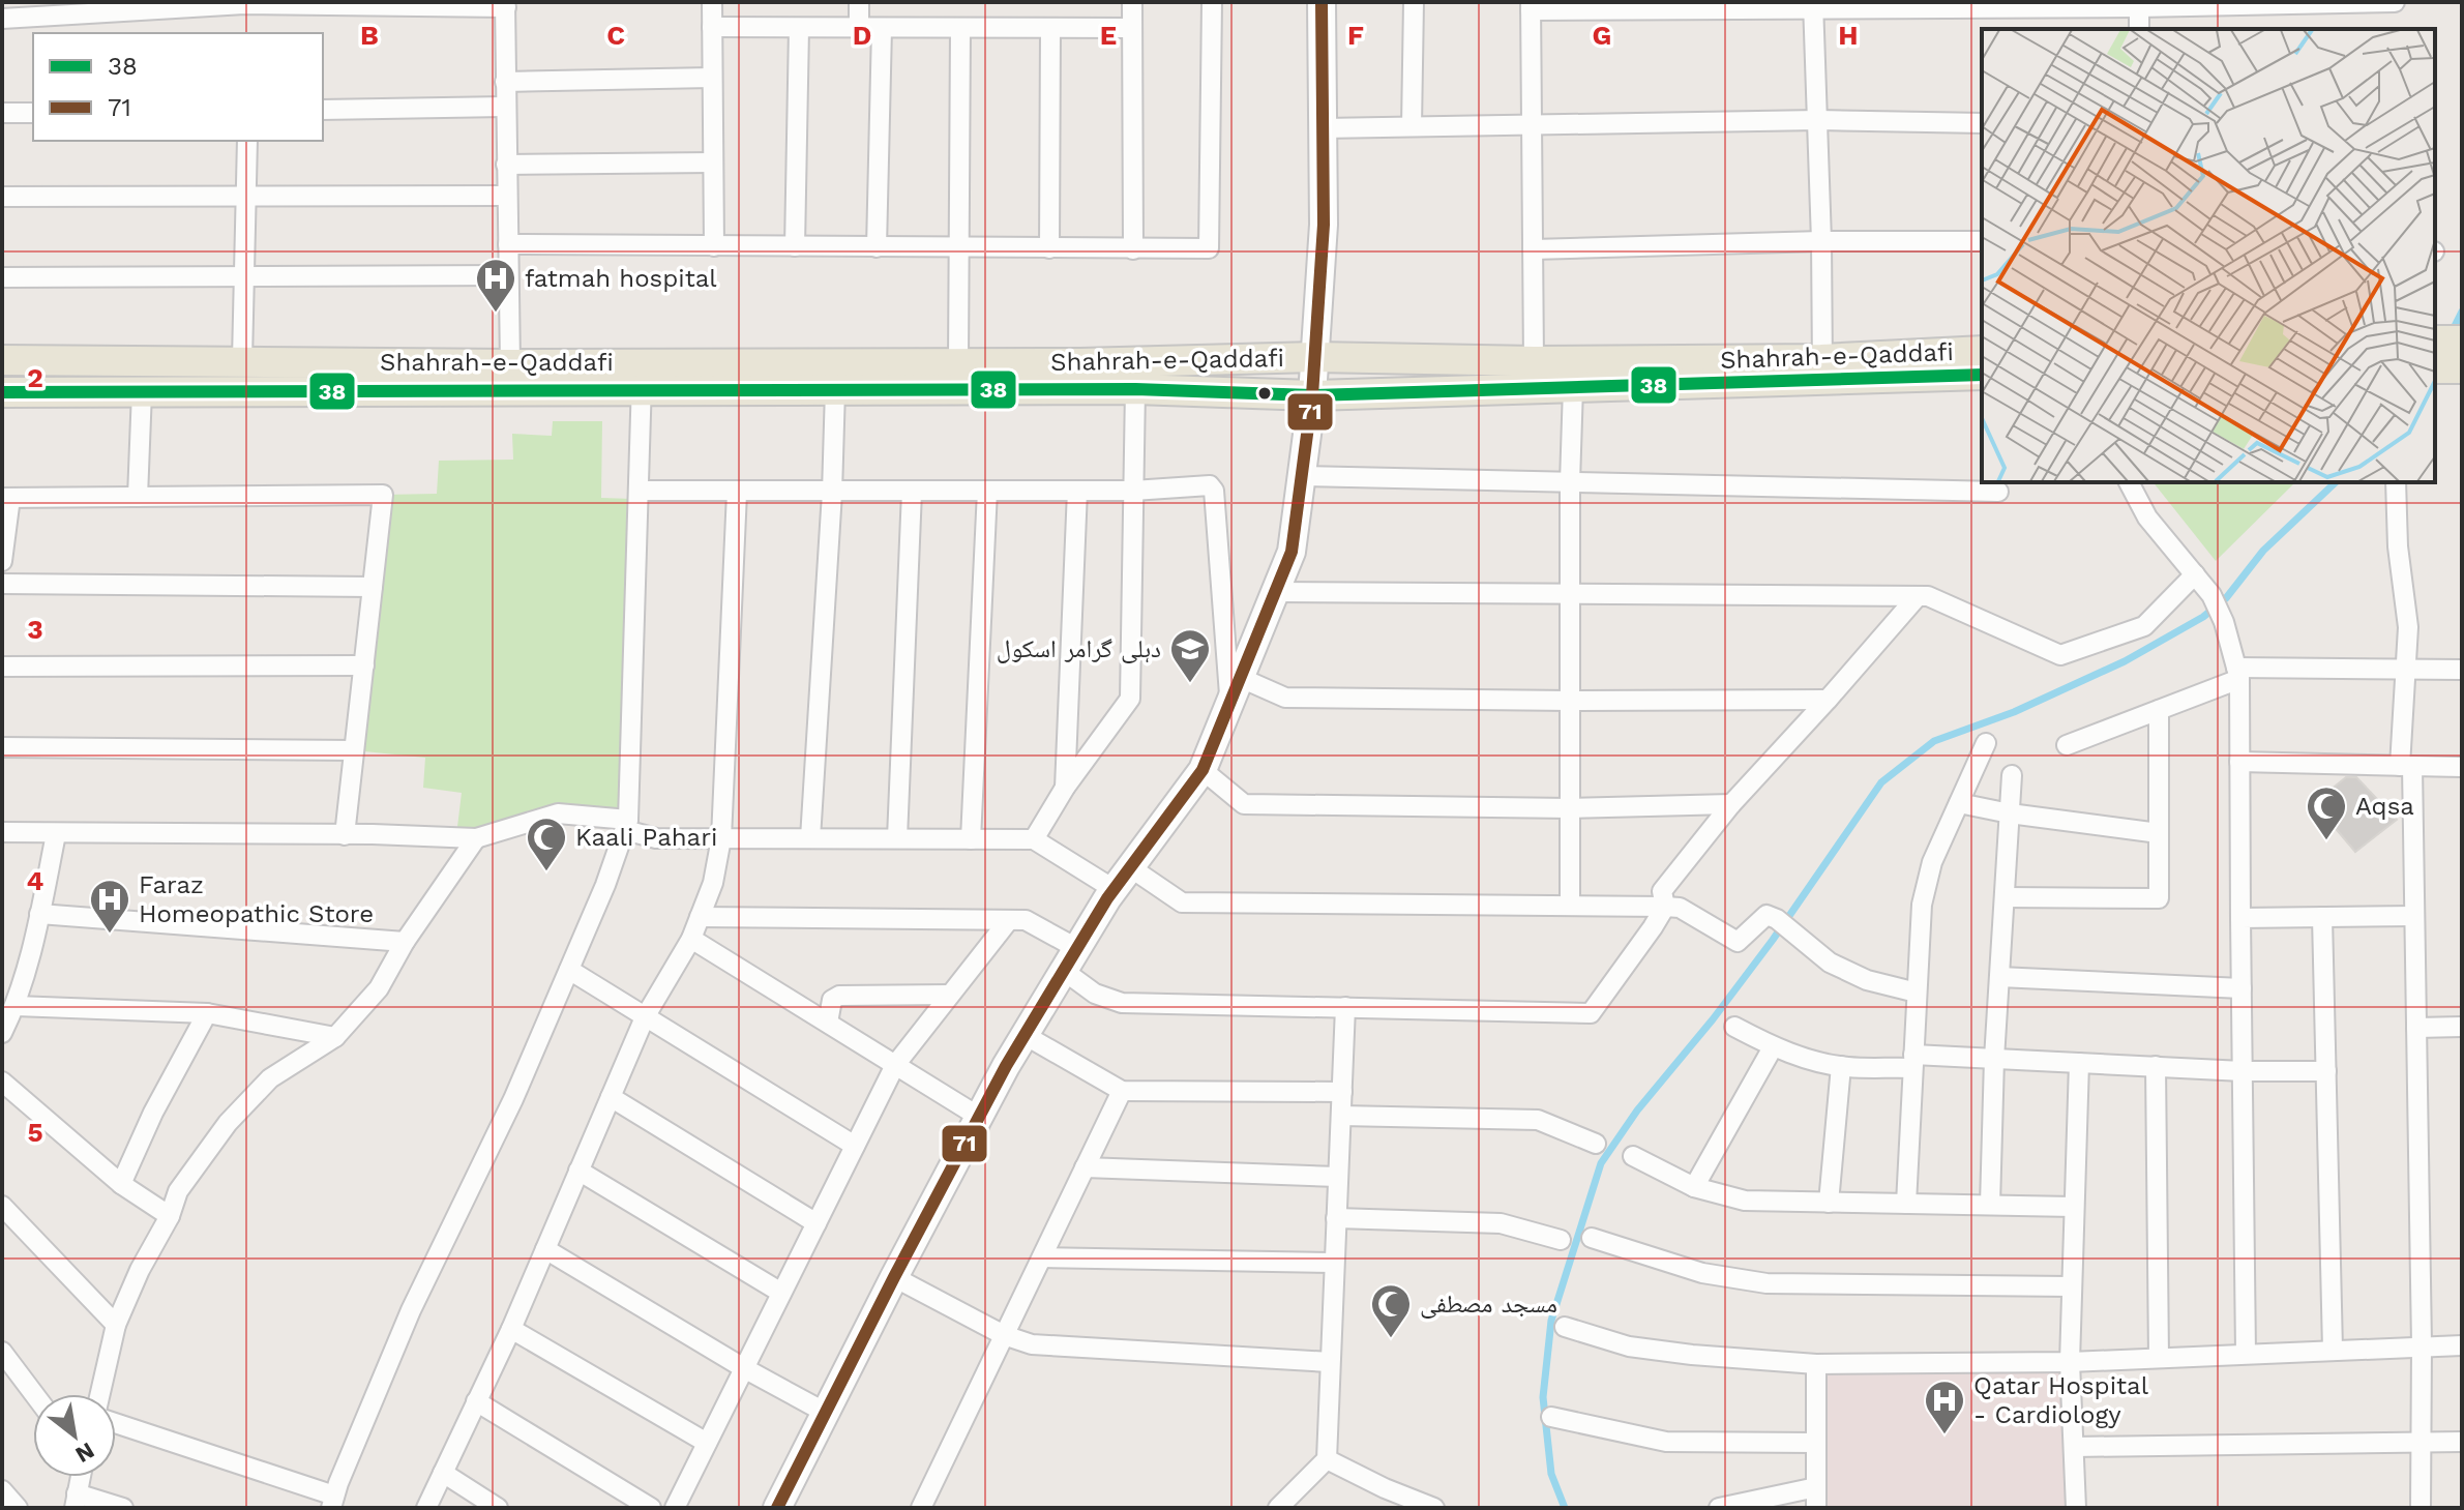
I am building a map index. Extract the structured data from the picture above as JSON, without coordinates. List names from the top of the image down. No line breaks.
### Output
{"streets":{"main road":["Shahrah-e-Qaddafi"]},"places":{"hospital":["fatmah hospital","Faraz Homeopathic Store","Qatar Hospital - Cardiology"],"school or university":["دہلی گرامر اسکول"],"mosque":["Aqsa","Kaali Pahari","مسجد مصطفی"]},"lines":["transit line 71","transit line 38"],"legend":["38","71"],"north":"bottom right","grid":{"columns":["B","C","D","E","F","G","H"],"rows":["2","3","4","5"]}}
